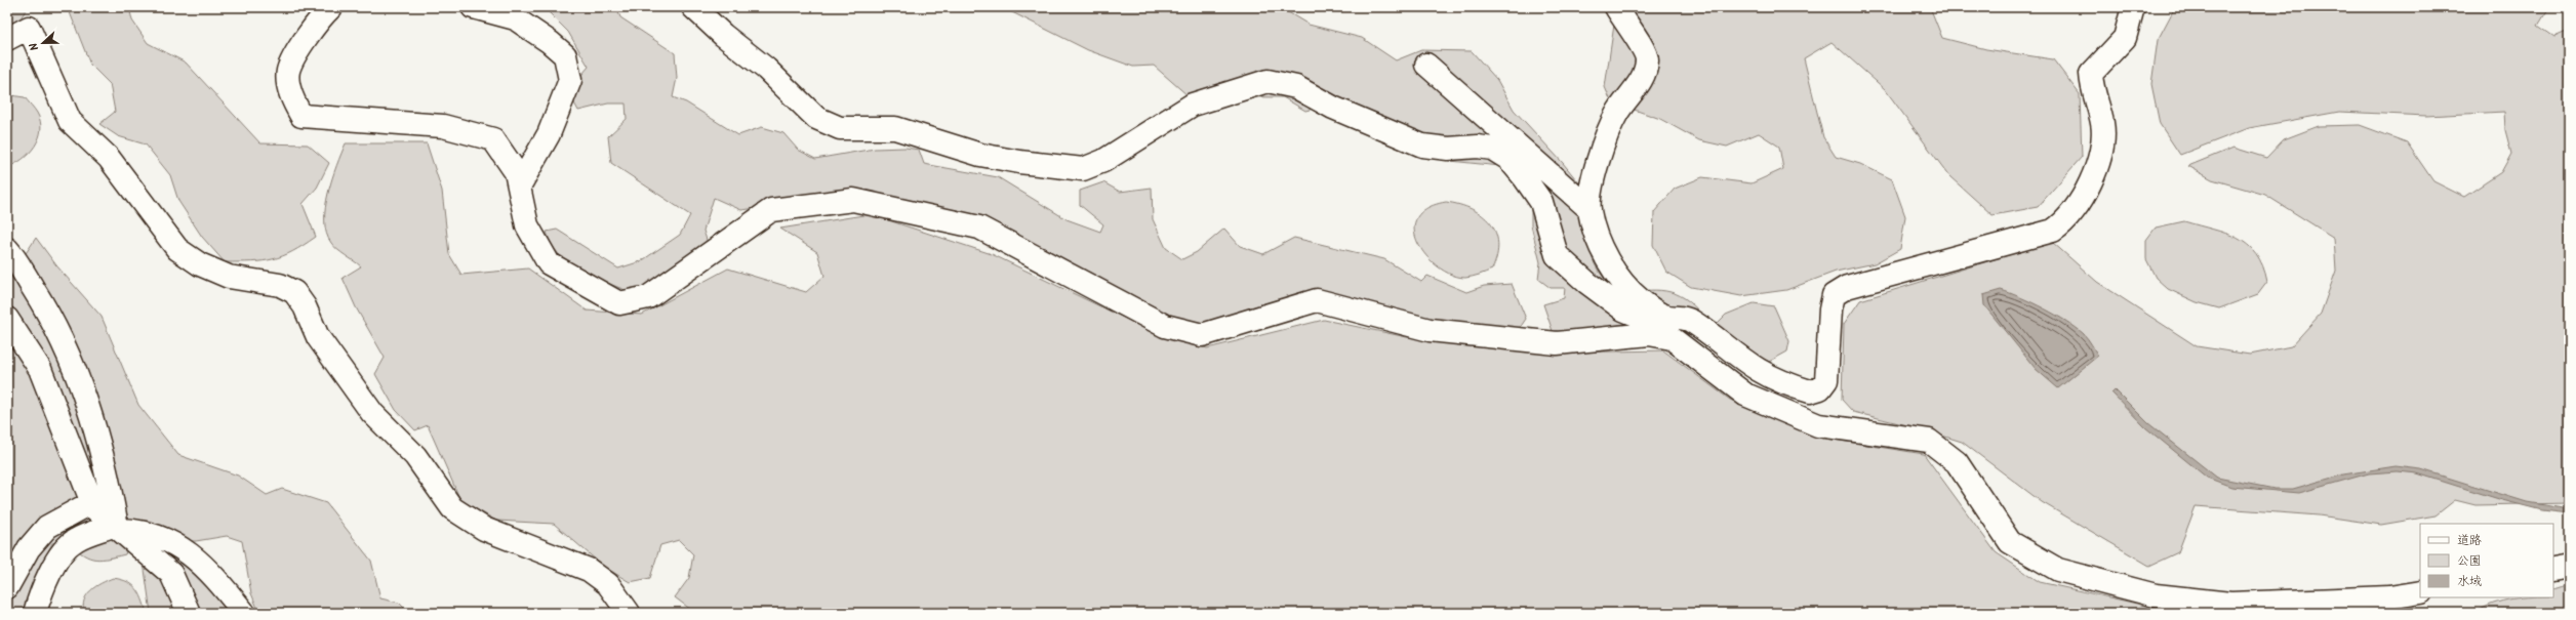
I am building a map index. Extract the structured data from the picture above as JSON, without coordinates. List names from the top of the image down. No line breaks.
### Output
{"legend":["道路","公園","水域"],"north":"left"}
